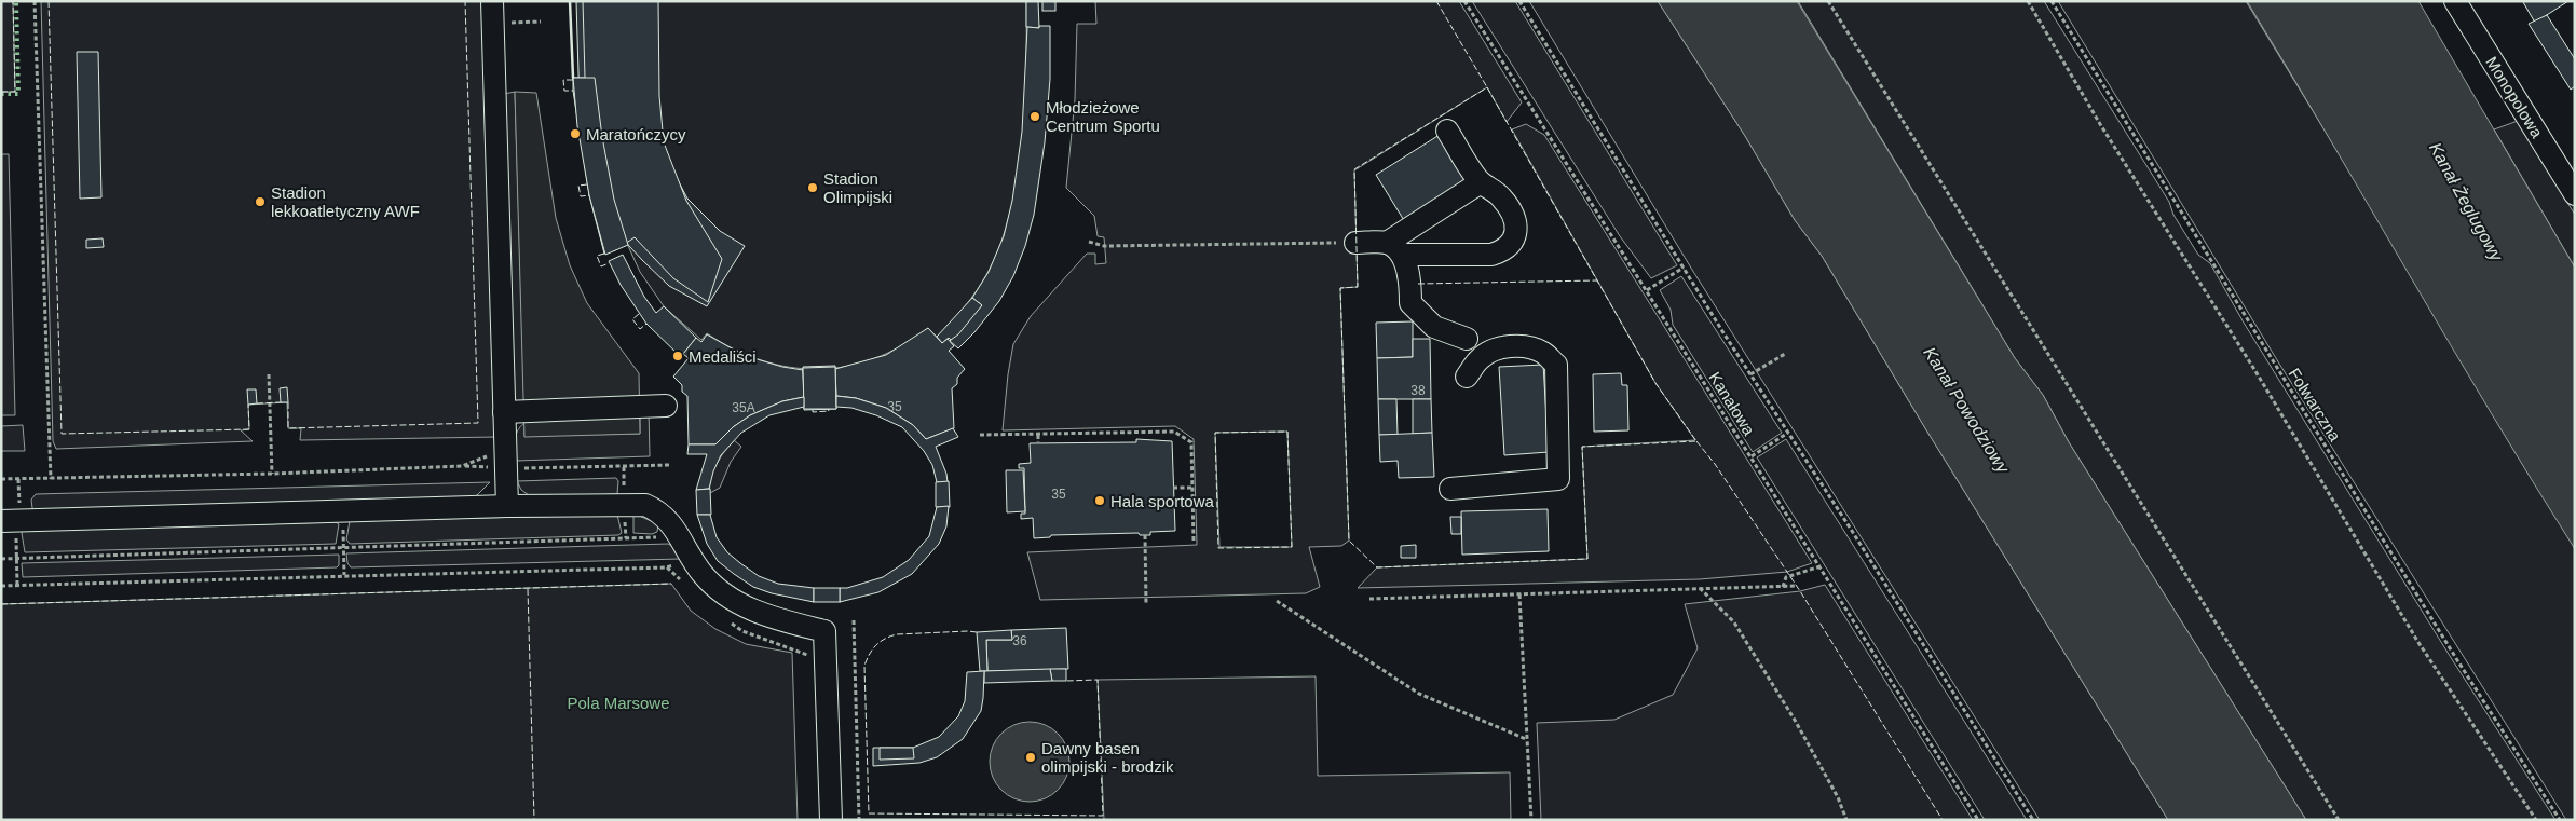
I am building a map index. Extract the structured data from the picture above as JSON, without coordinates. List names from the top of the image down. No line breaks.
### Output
{"streets":{"street":["Monopolowa"],"path":["Kanałowa","Folwarczna"]},"water":["Kanał Żeglugowy","Kanał Powodziowy"],"parks":["Pola Marsowe"],"places":["Młodzieżowe Centrum Sportu","Maratończycy","Stadion Olimpijski","Stadion lekkoatletyczny AWF","Medaliści","Hala sportowa","Dawny basen olimpijski - brodzik"],"house_numbers":["38","35","35A","35","36"]}
